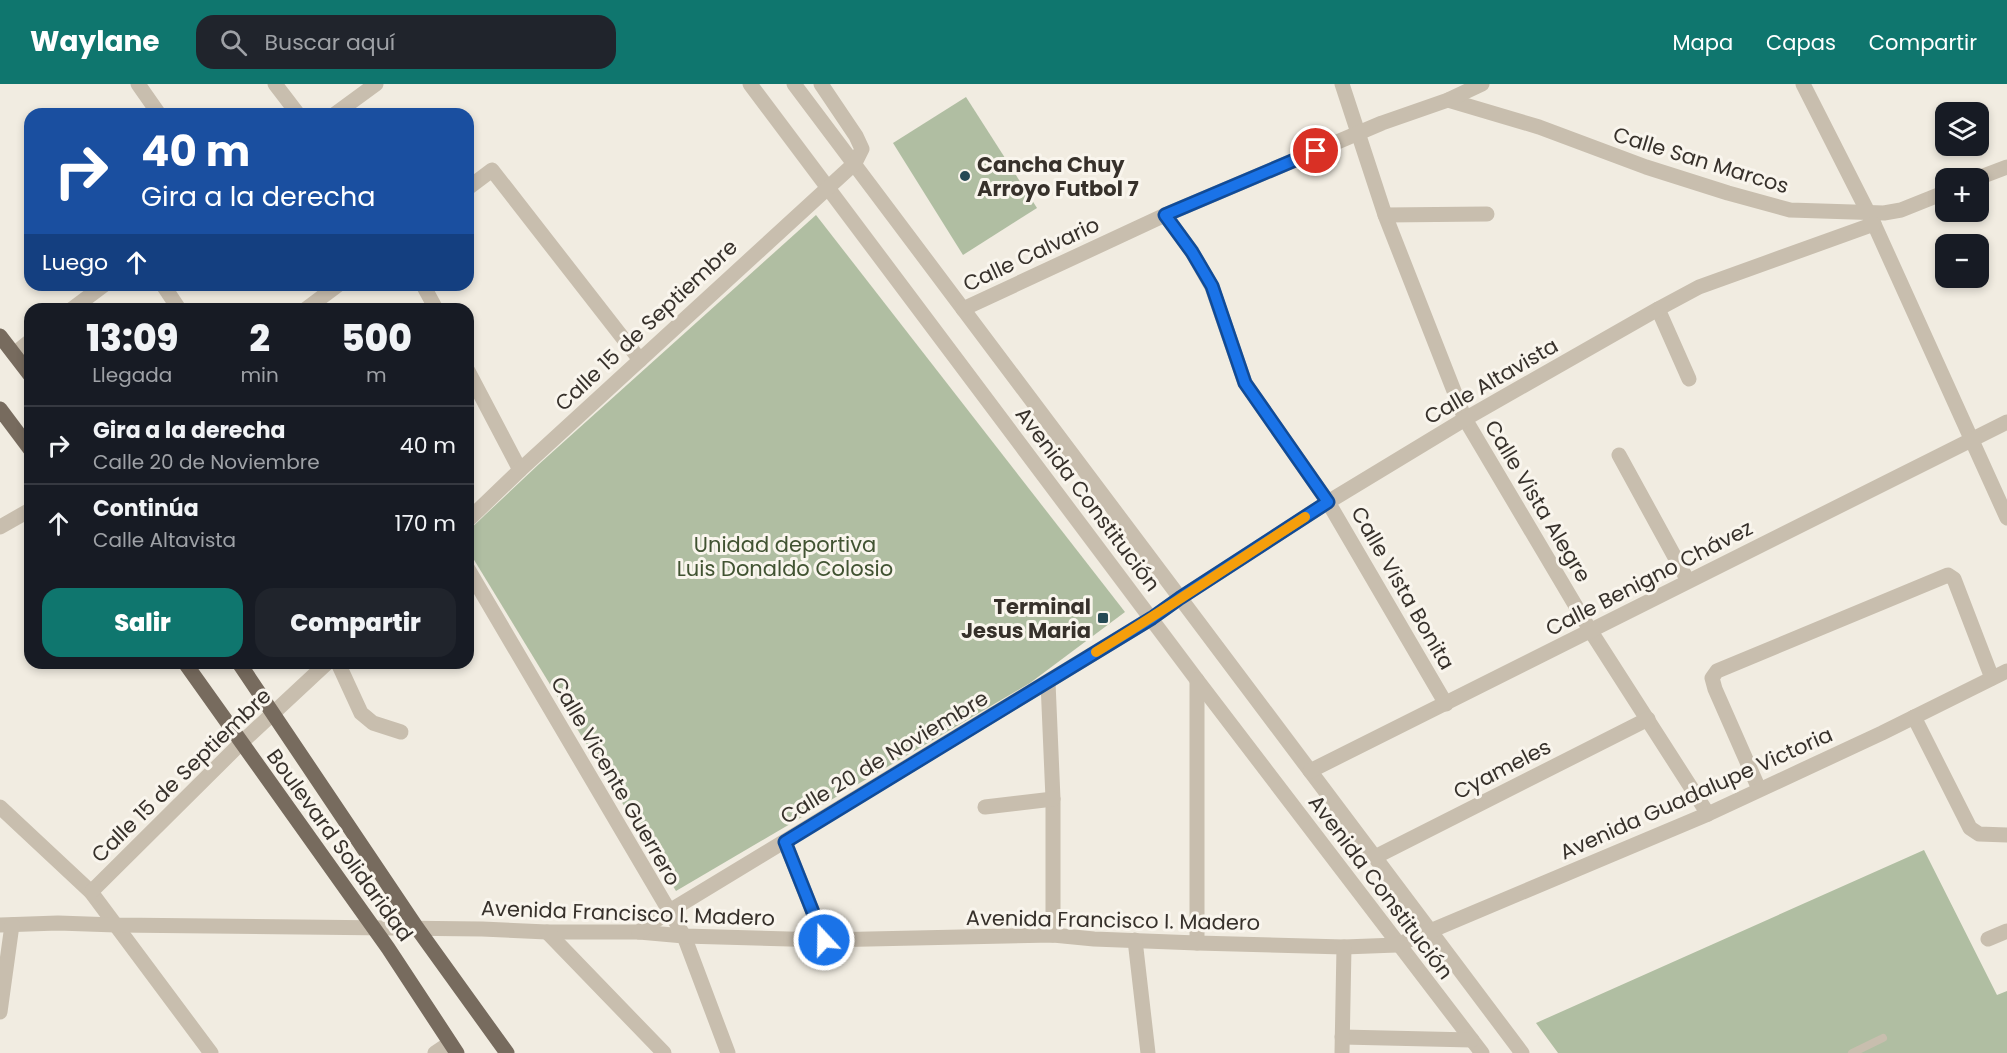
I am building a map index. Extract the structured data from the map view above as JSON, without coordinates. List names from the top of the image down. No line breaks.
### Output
{"streets":{"main road":["Boulevard Solidaridad"],"street":["Calle San Marcos","Calle Calvario","Calle 15 de Septiembre","Calle Altavista","Avenida Constitución","Calle Vista Alegre","Calle Benigno Chávez","Calle Vista Bonita","Calle 20 de Noviembre","Cyameles","Calle Vicente Guerrero","Avenida Guadalupe Victoria","Avenida Francisco I. Madero"]},"crossings":[["Calle San Marcos","Calle Calvario"],["Calle San Marcos","Calle Altavista"],["Calle Calvario","Avenida Constitución"],["Calle Calvario","Calle Vista Alegre"],["Calle Calvario","Calle Vista Bonita"],["Calle 15 de Septiembre","Avenida Constitución"],["Calle 15 de Septiembre","Boulevard Solidaridad"],["Calle Altavista","Avenida Constitución"],["Calle Altavista","Calle Vista Alegre"],["Calle Altavista","Calle Vista Bonita"],["Calle Altavista","Calle 20 de Noviembre"],["Avenida Constitución","Calle Benigno Chávez"],["Avenida Constitución","Calle 20 de Noviembre"],["Avenida Constitución","Cyameles"],["Avenida Constitución","Avenida Guadalupe Victoria"],["Avenida Constitución","Avenida Francisco I. Madero"],["Calle Vista Alegre","Calle Benigno Chávez"],["Calle Vista Alegre","Cyameles"],["Calle Vista Alegre","Avenida Guadalupe Victoria"],["Calle Benigno Chávez","Calle Vista Bonita"],["Calle 20 de Noviembre","Calle Vicente Guerrero"],["Calle 20 de Noviembre","Avenida Francisco I. Madero"],["Calle Vicente Guerrero","Avenida Francisco I. Madero"],["Avenida Guadalupe Victoria","Avenida Francisco I. Madero"],["Boulevard Solidaridad","Avenida Francisco I. Madero"]],"parks":["Unidad deportiva Luis Donaldo Colosio"],"places":{"other":["Cancha Chuy Arroyo Futbol 7"],"transit":["Terminal Jesus Maria"]},"page":{"header":"Waylane","search":"Buscar aquí","nav":["Mapa","Capas","Compartir"],"map_buttons":["+","−"],"turn":["40 m","Gira a la derecha"],"then":"Luego","eta":["13:09","Llegada","2","min","500","m"],"list":[{"name":"Gira a la derecha","note":"Calle 20 de Noviembre","value":"40 m"},{"name":"Continúa","note":"Calle Altavista","value":"170 m"}],"buttons":["Salir","Compartir"]}}
